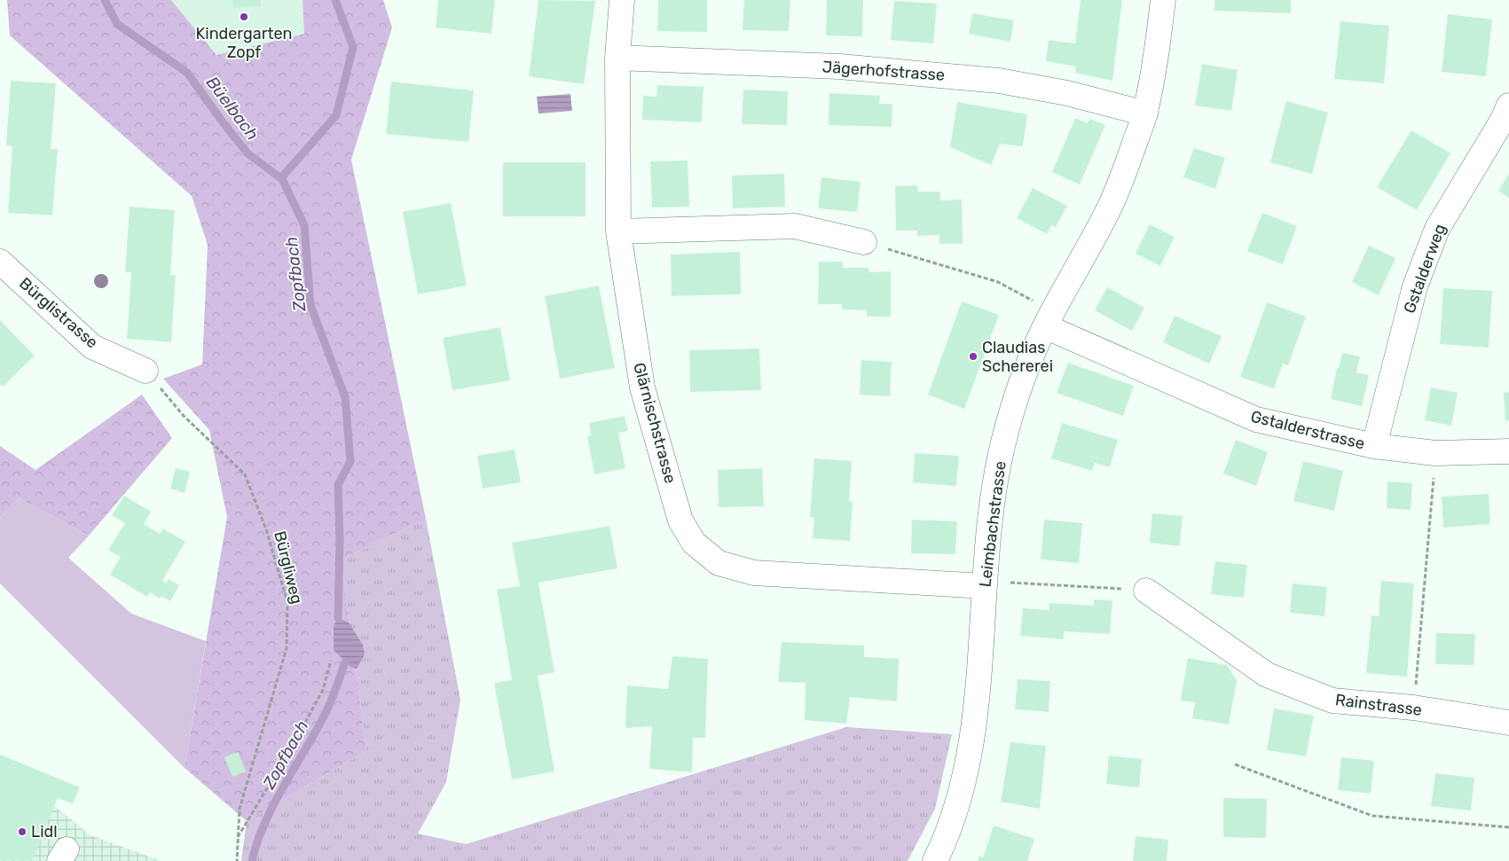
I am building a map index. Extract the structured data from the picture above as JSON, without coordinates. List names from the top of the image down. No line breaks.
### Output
{"streets":{"street":["Jägerhofstrasse","Gstalderweg","Bürglistrasse","Glärnischstrasse","Gstalderstrasse","Leimbachstrasse","Rainstrasse"],"path":["Bürgliweg"]},"crossings":[["Jägerhofstrasse","Glärnischstrasse"],["Jägerhofstrasse","Leimbachstrasse"],["Gstalderweg","Gstalderstrasse"],["Bürglistrasse","Bürgliweg"],["Glärnischstrasse","Leimbachstrasse"],["Gstalderstrasse","Leimbachstrasse"]],"water":["Büelbach","Zopfbach"],"places":["Kindergarten Zopf","Claudias Schererei","Lidl"]}
